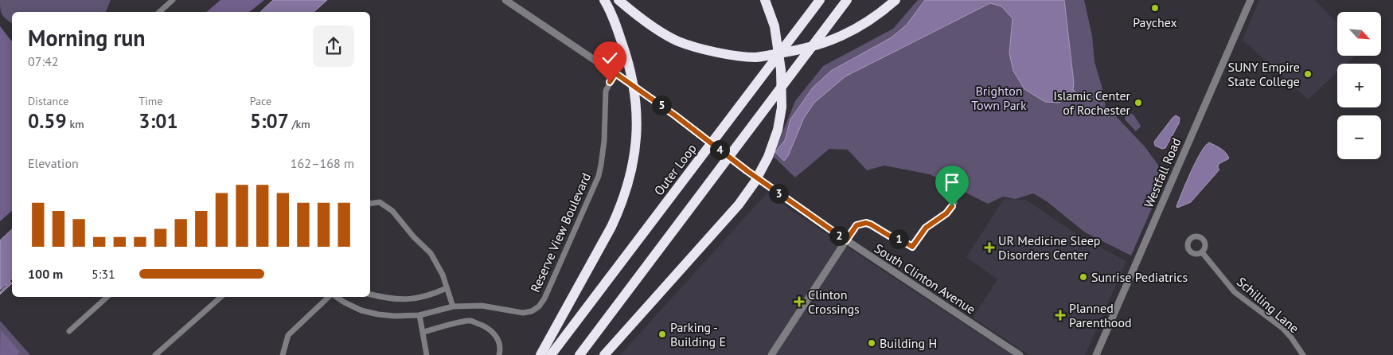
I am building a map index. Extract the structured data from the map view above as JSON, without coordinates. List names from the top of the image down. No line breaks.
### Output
{"streets":{"highway":["Outer Loop"],"street":["Westfall Road","Reserve View Boulevard","South Clinton Avenue","Schilling Lane"]},"crossings":[["Reserve View Boulevard","South Clinton Avenue"]],"parks":["Brighton Town Park"],"places":{"other":["Paychex","SUNY Empire State College","Islamic Center of Rochester","Sunrise Pediatrics","Parking - Building E","Building H"],"health":["UR Medicine Sleep Disorders Center","Clinton Crossings","Planned Parenthood"]},"north":"bottom right","page":{"map_buttons":["+","−"],"heading":["Morning run","07:42"],"stats":[["Distance","0.59 km"],["Time","3:01"],["Pace","5:07 /km"]],"pins":["5","4","3","2","1"],"chart":["Elevation","162–168 m"],"list":[{"name":"100 m","note":"5:31"}]}}
